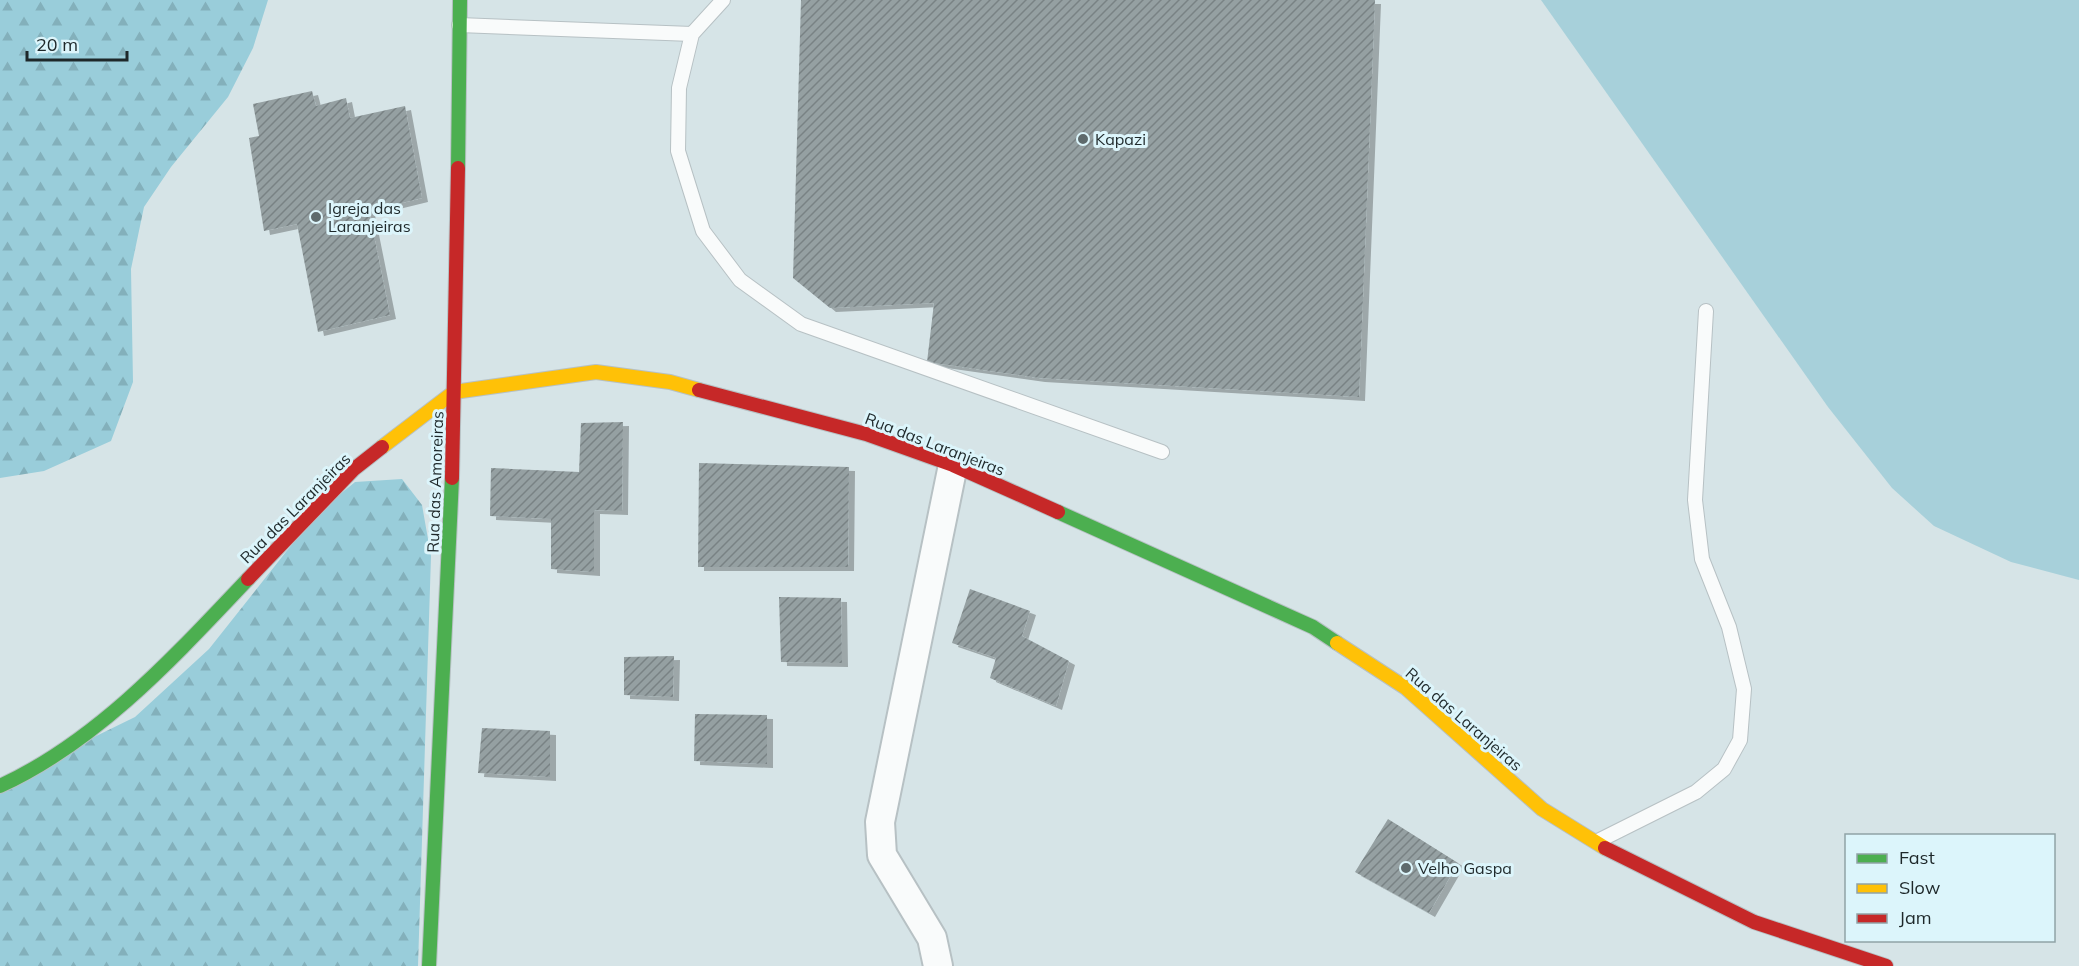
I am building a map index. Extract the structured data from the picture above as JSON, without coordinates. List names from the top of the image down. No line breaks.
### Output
{"streets":{"street":["Rua das Laranjeiras","Rua das Amoreiras"]},"crossings":[["Rua das Laranjeiras","Rua das Amoreiras"]],"places":["Kapazi","Igreja das Laranjeiras","Velho Gaspa"],"legend":["Fast","Slow","Jam"],"scale_bar":"20 m"}
